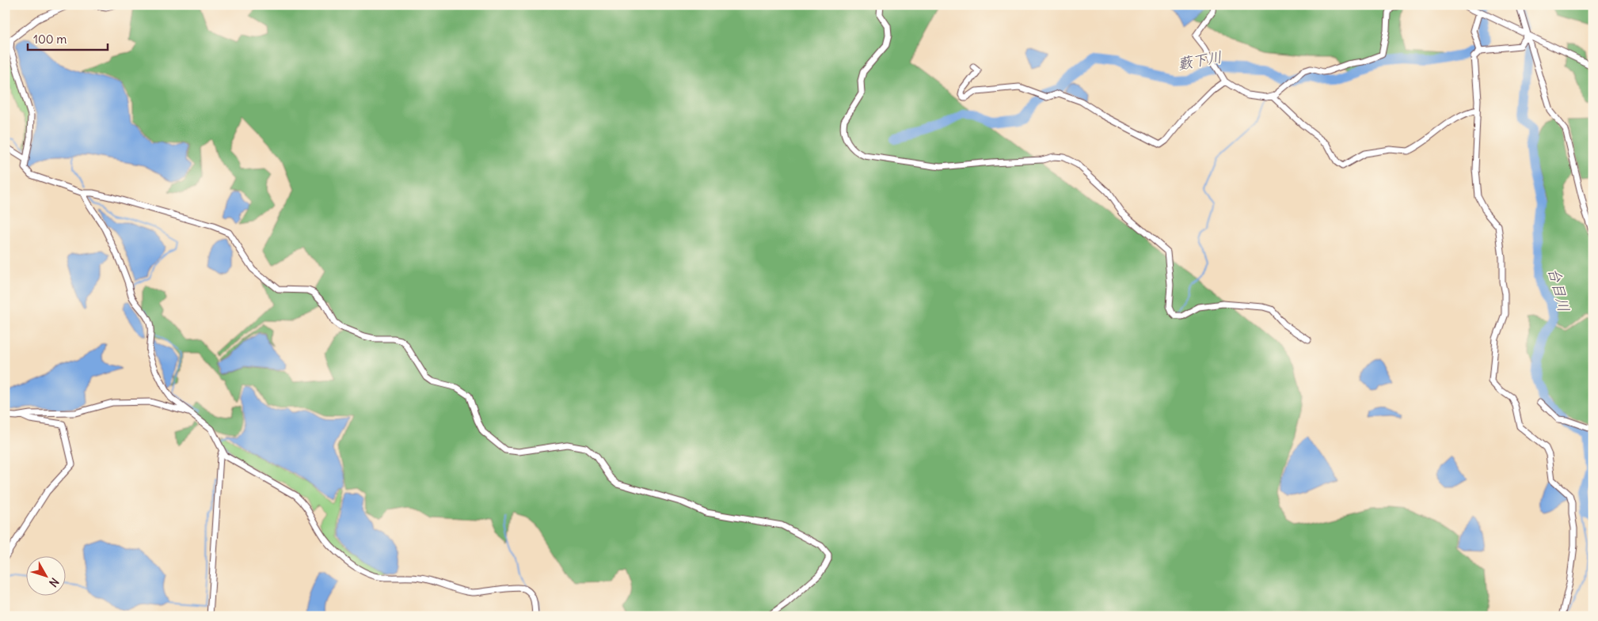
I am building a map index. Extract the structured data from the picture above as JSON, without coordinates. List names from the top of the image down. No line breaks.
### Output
{"water":["藪下川","台目川"],"scale_bar":"100 m","north":"bottom right"}
